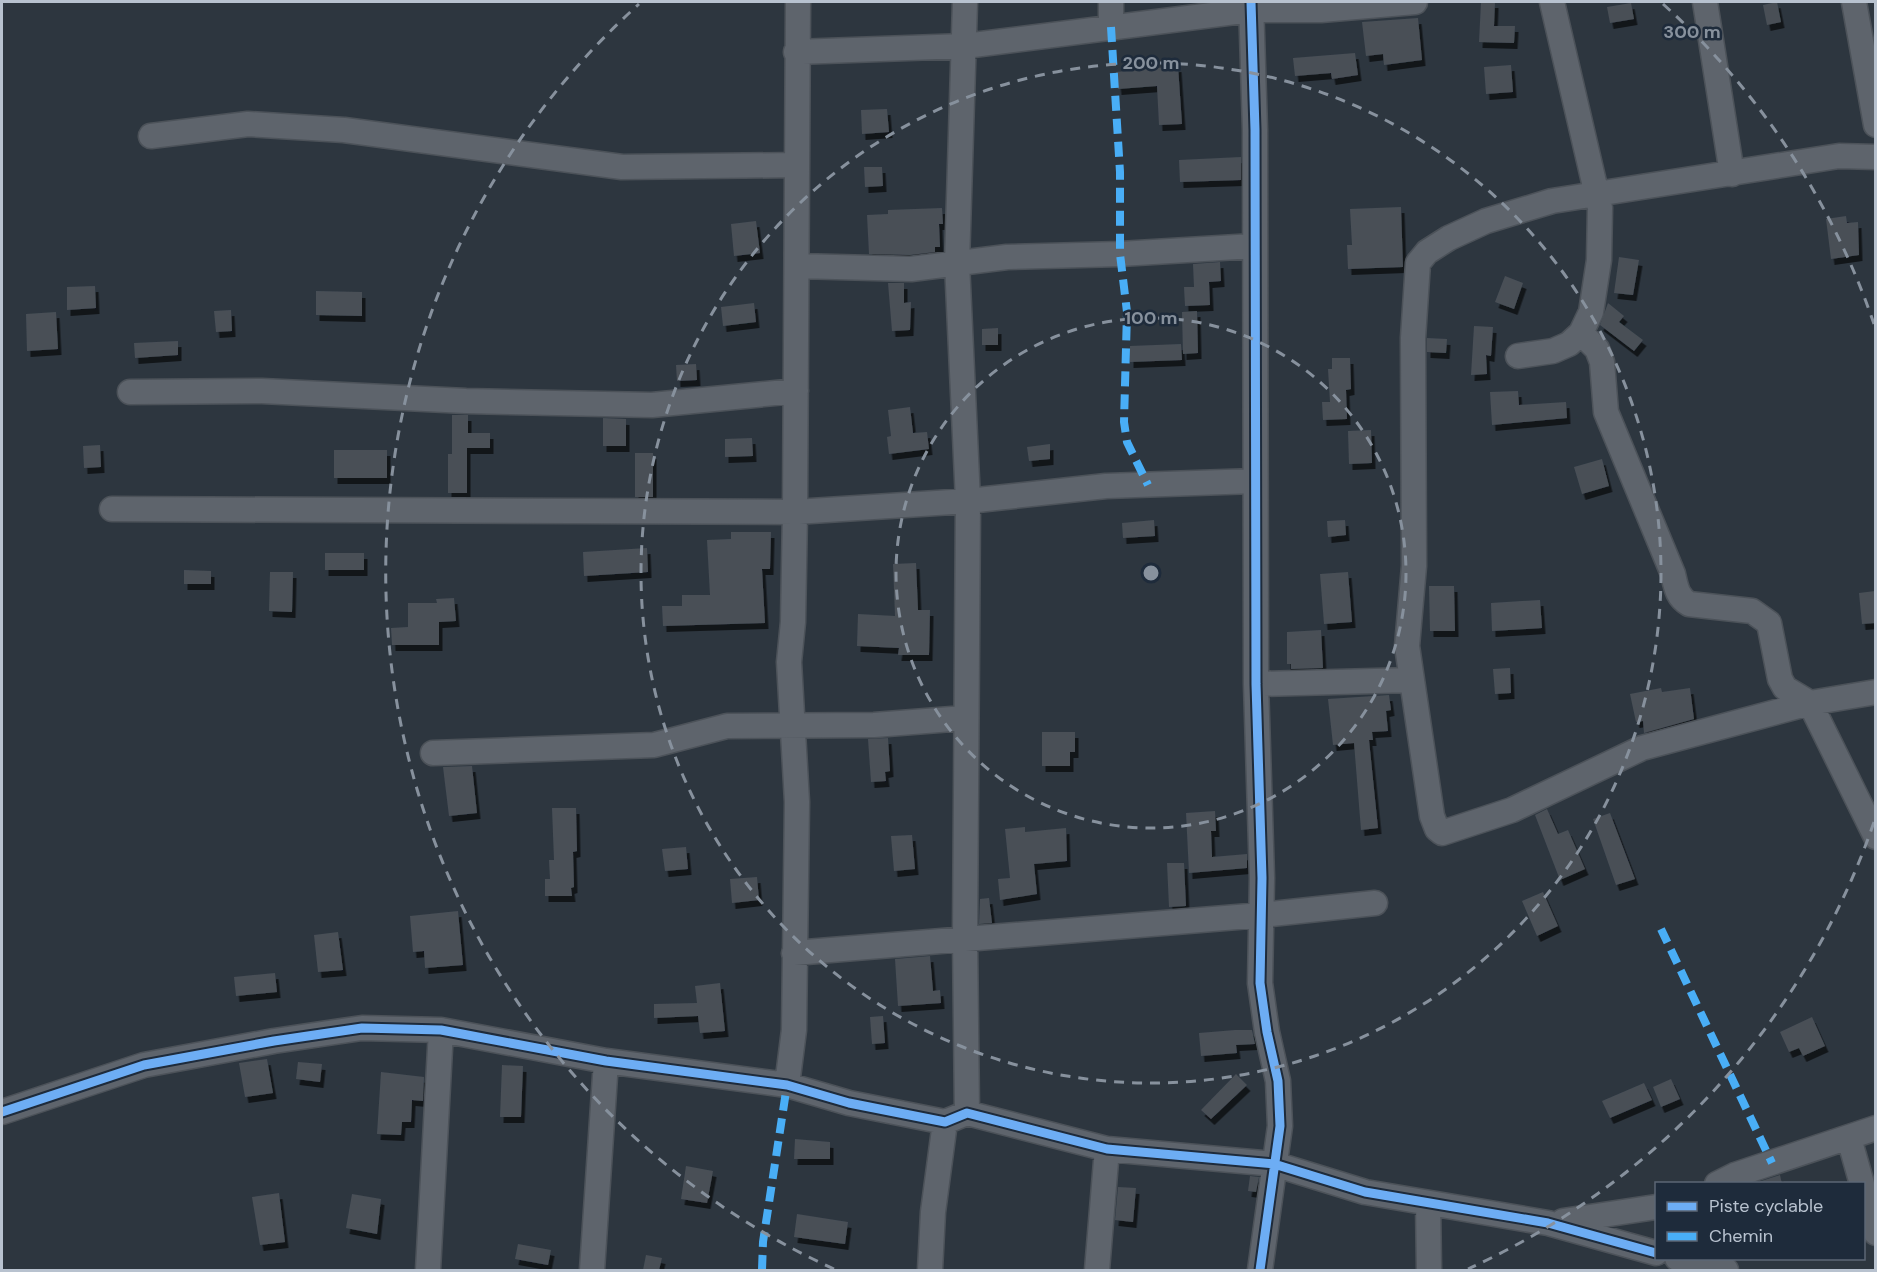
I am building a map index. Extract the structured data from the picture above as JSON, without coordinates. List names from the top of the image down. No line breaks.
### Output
{"legend":["Piste cyclable","Chemin"],"rings":["300 m","200 m","100 m"]}
